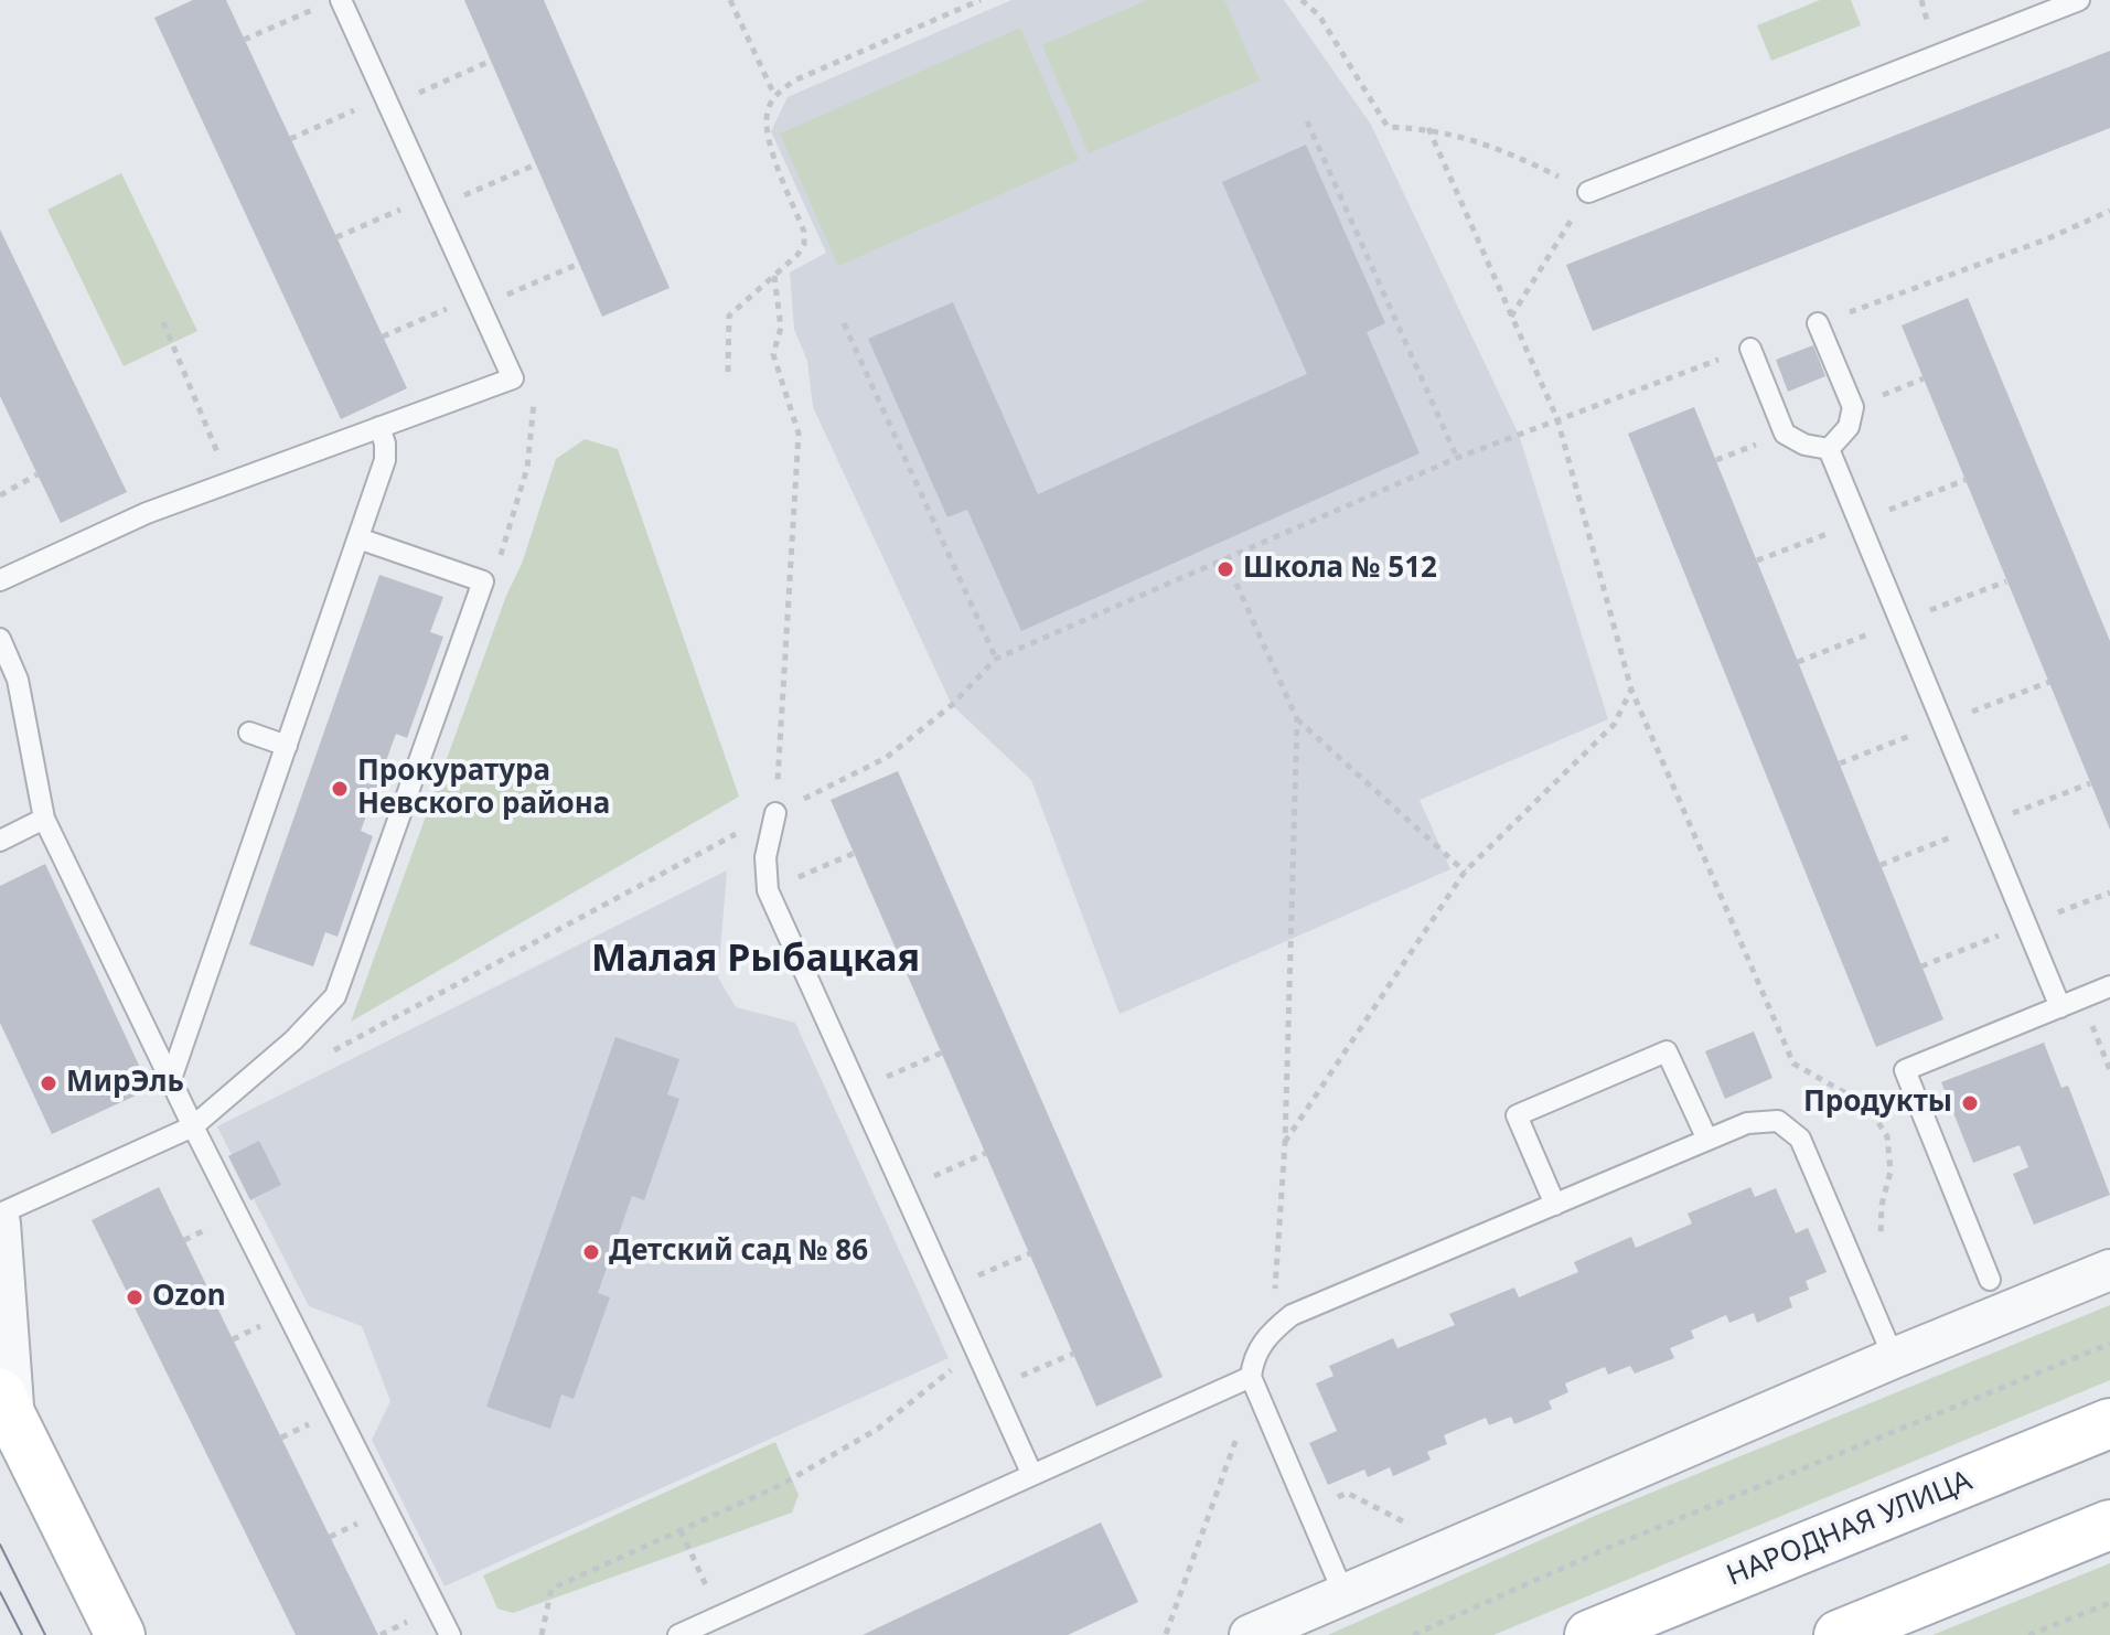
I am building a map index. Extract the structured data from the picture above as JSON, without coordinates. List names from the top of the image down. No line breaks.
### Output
{"streets":{"main road":["НАРОДНАЯ УЛИЦА"]},"districts":["Малая Рыбацкая"],"places":["Школа № 512","Прокуратура Невского района","МирЭль","Продукты","Детский сад № 86","Ozon"]}
